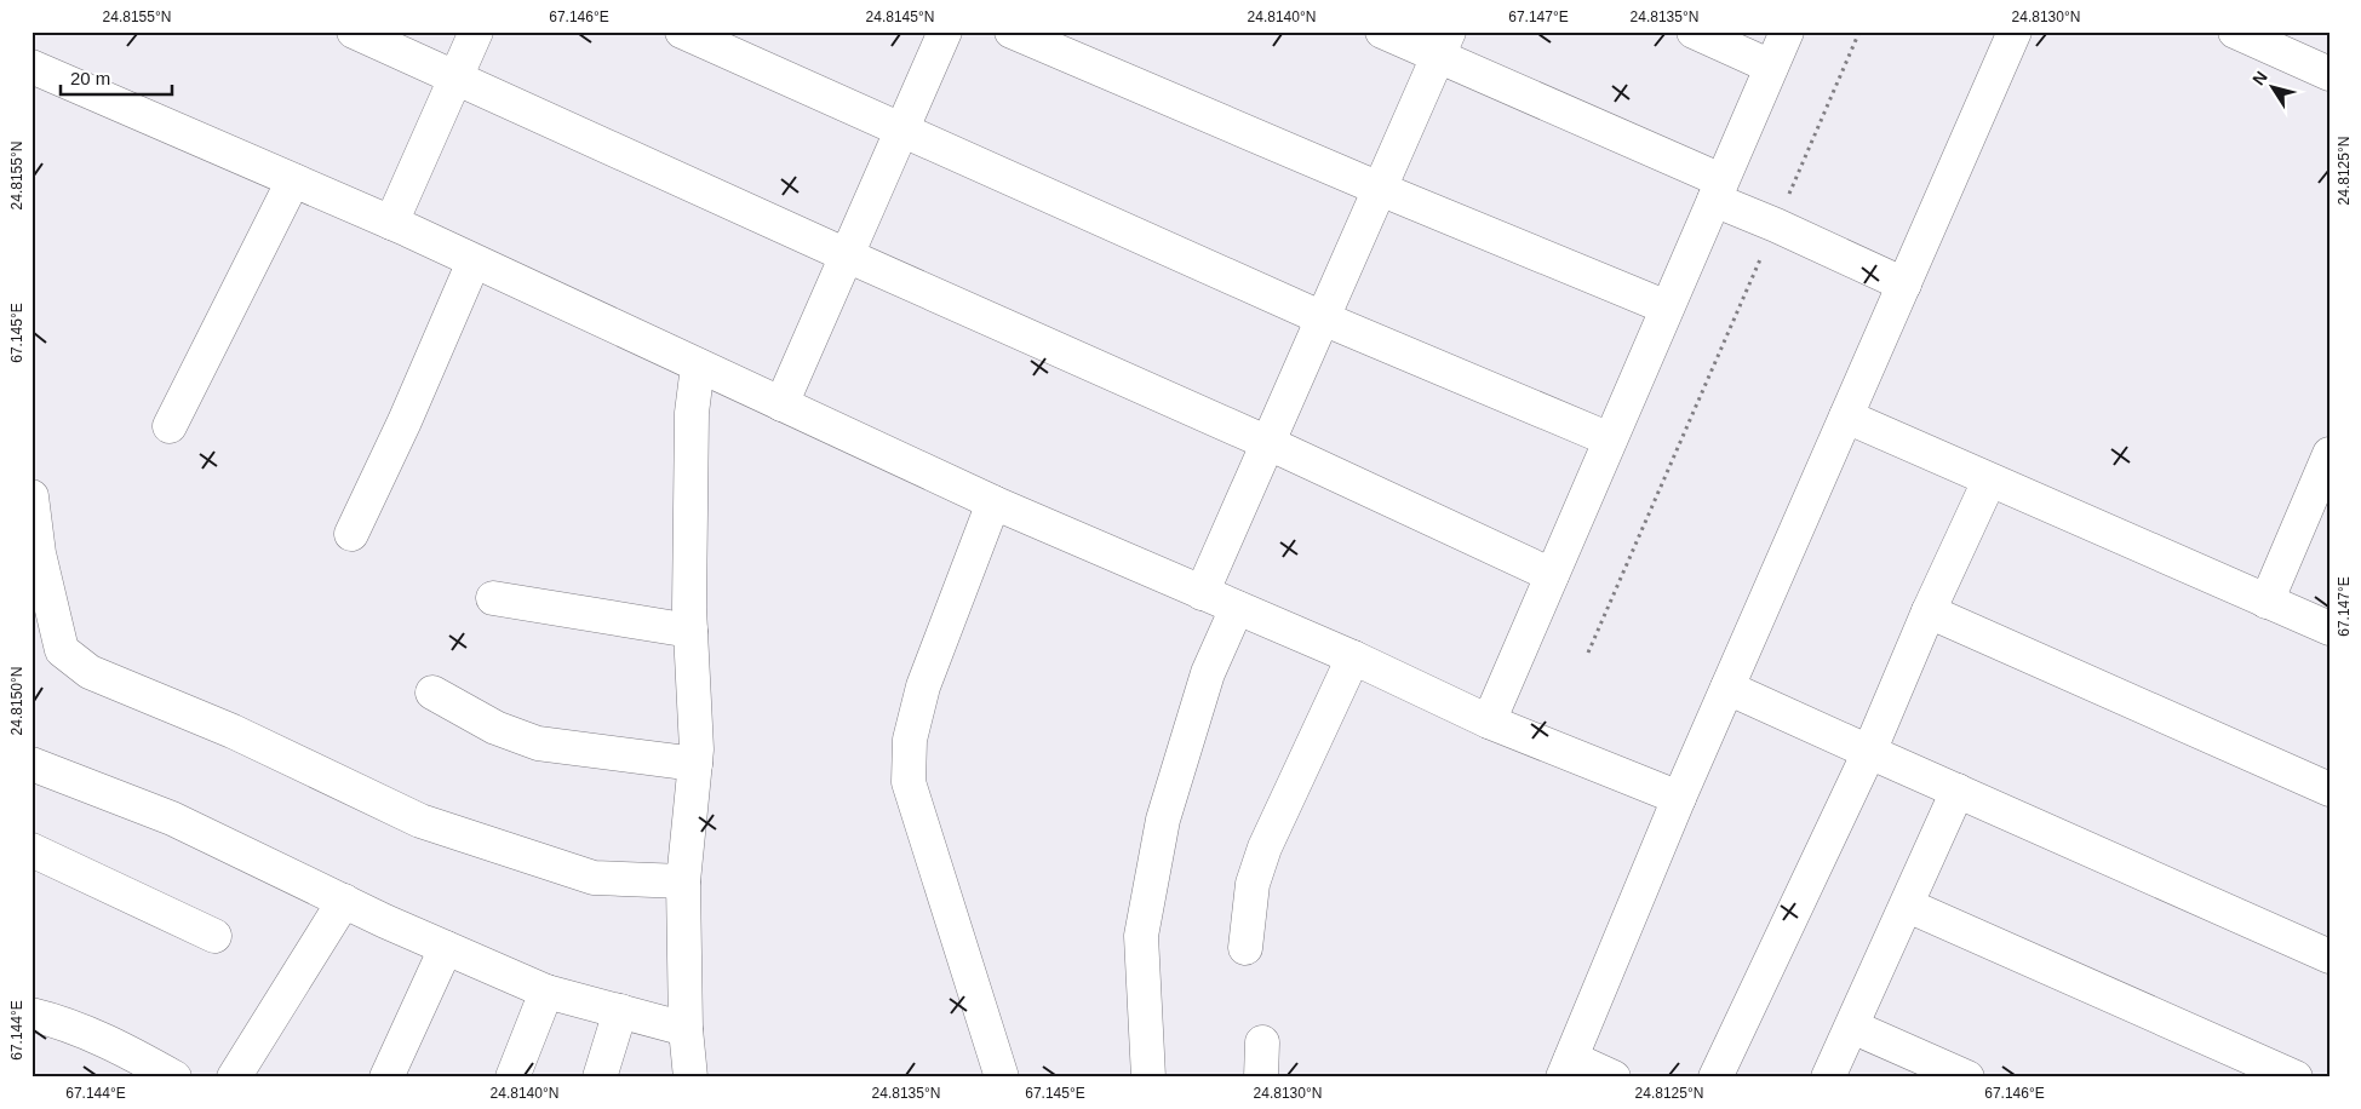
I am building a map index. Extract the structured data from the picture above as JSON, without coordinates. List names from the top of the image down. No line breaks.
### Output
{"scale_bar":"20 m","north":"top left","coordinates":["24.8155°N","67.146°E","24.8145°N","24.8140°N","67.147°E","24.8135°N","24.8130°N","24.8125°N","67.145°E","24.8150°N","67.144°E"]}
